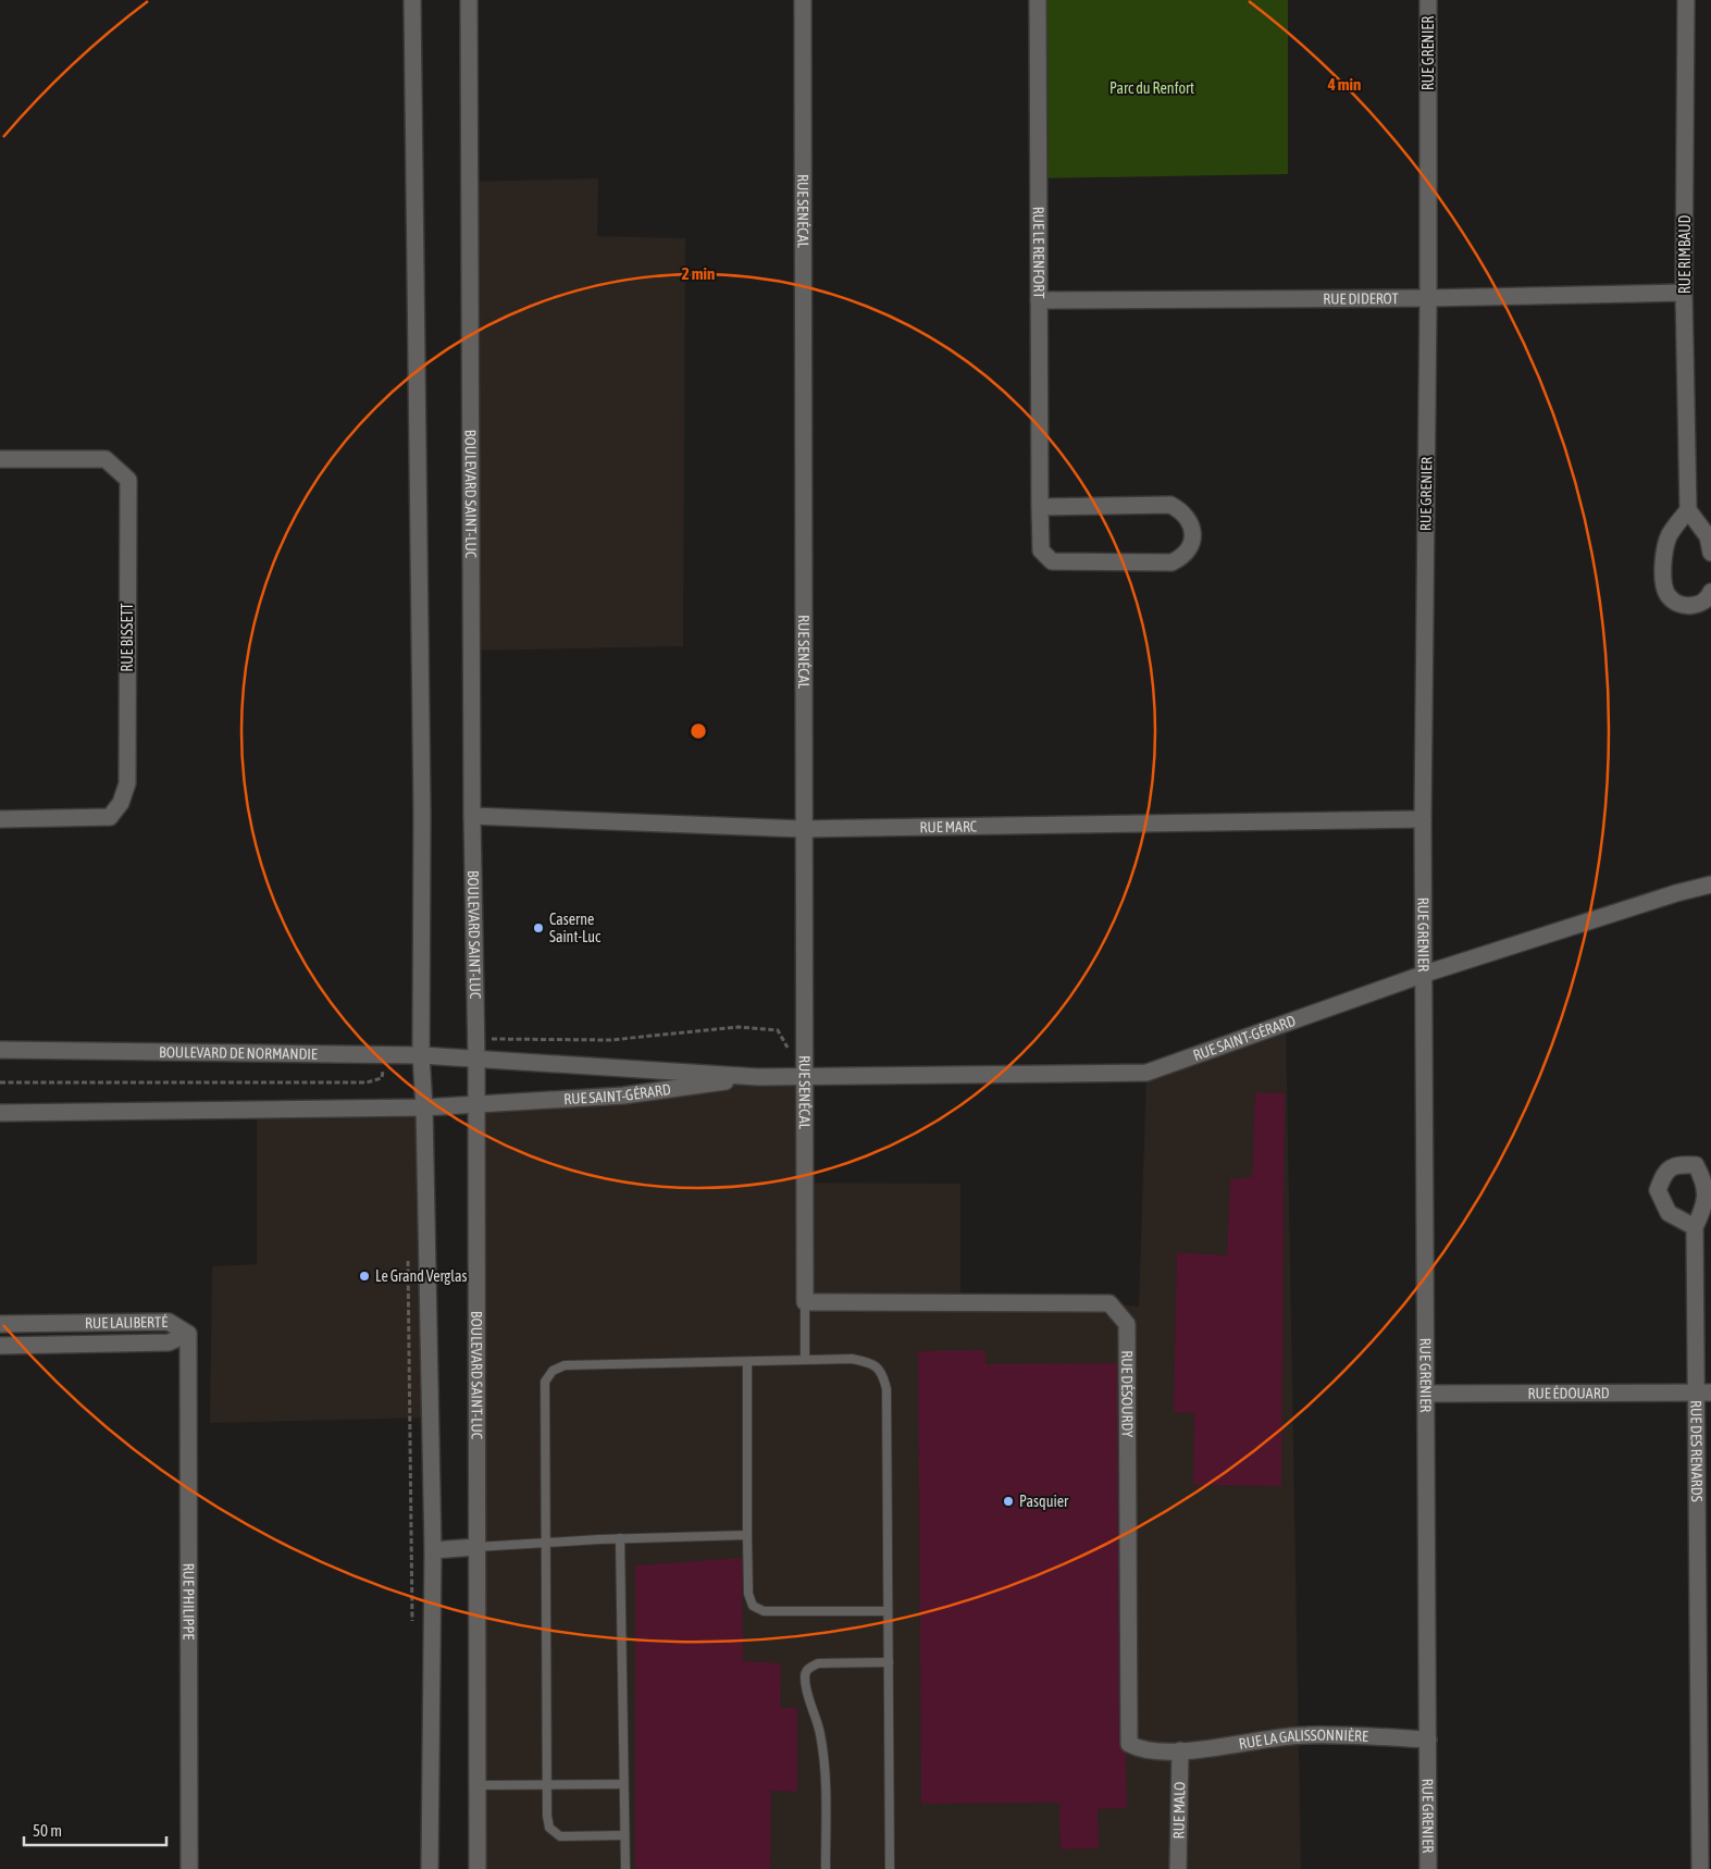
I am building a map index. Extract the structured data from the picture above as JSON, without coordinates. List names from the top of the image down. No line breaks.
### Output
{"streets":{"street":["RUE GRENIER","RUE SENÉCAL","RUE LE RENFORT","RUE RIMBAUD","RUE DIDEROT","BOULEVARD SAINT-LUC","RUE BISSETT","RUE MARC","RUE SAINT-GÉRARD","BOULEVARD DE NORMANDIE","RUE LALIBERTÉ","RUE ÉDOUARD","RUE DÉSOURDY","RUE DES RENARDS","RUE PHILIPPE","RUE LA GALISSONNIÈRE","RUE MALO"]},"crossings":[["RUE GRENIER","RUE DIDEROT"],["RUE GRENIER","RUE MARC"],["RUE GRENIER","RUE SAINT-GÉRARD"],["RUE GRENIER","RUE ÉDOUARD"],["RUE GRENIER","RUE LA GALISSONNIÈRE"],["RUE SENÉCAL","RUE MARC"],["RUE SENÉCAL","RUE SAINT-GÉRARD"],["RUE SENÉCAL","RUE DÉSOURDY"],["RUE LE RENFORT","RUE DIDEROT"],["RUE RIMBAUD","RUE DIDEROT"],["BOULEVARD SAINT-LUC","RUE MARC"],["BOULEVARD SAINT-LUC","RUE SAINT-GÉRARD"],["BOULEVARD SAINT-LUC","BOULEVARD DE NORMANDIE"],["RUE SAINT-GÉRARD","BOULEVARD DE NORMANDIE"],["RUE LALIBERTÉ","RUE PHILIPPE"],["RUE ÉDOUARD","RUE DES RENARDS"],["RUE DÉSOURDY","RUE LA GALISSONNIÈRE"],["RUE DÉSOURDY","RUE MALO"],["RUE LA GALISSONNIÈRE","RUE MALO"]],"parks":["Parc du Renfort"],"places":["Caserne Saint-Luc","Le Grand Verglas","Pasquier"],"scale_bar":"50 m","rings":["4 min","2 min"]}
